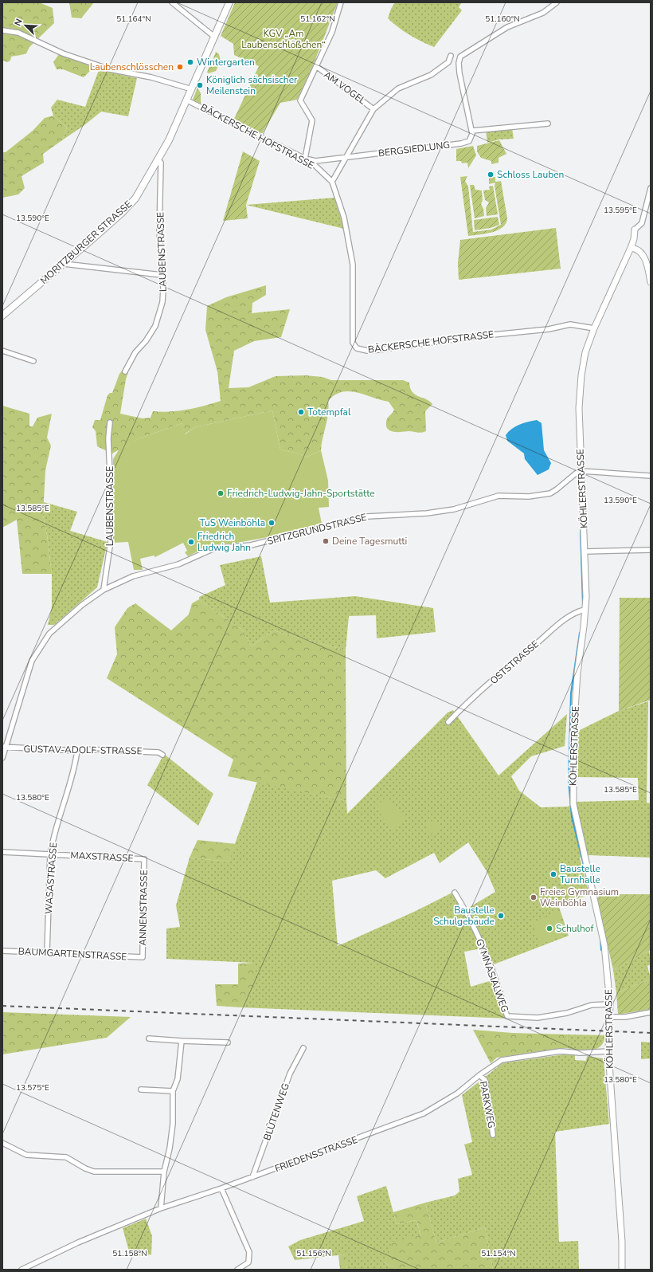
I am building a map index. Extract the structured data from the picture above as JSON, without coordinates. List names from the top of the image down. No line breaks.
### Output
{"streets":{"main road":["MORITZBURGER STRASSE"],"street":["AM VOGEL","BÄCKERSCHE HOFSTRASSE","BERGSIEDLUNG","LAUBENSTRASSE","KÖHLERSTRASSE","SPITZGRUNDSTRASSE","OSTSTRASSE","GUSTAV-ADOLF-STRASSE","MAXSTRASSE","WASASTRASSE","ANNENSTRASSE","BAUMGARTENSTRASSE","GYMNASIALWEG","PARKWEG","BLÜTENWEG","FRIEDENSSTRASSE"]},"crossings":[["AM VOGEL","BÄCKERSCHE HOFSTRASSE"],["BÄCKERSCHE HOFSTRASSE","MORITZBURGER STRASSE"],["BÄCKERSCHE HOFSTRASSE","KÖHLERSTRASSE"],["MORITZBURGER STRASSE","LAUBENSTRASSE"],["LAUBENSTRASSE","SPITZGRUNDSTRASSE"],["KÖHLERSTRASSE","SPITZGRUNDSTRASSE"],["KÖHLERSTRASSE","OSTSTRASSE"],["KÖHLERSTRASSE","GYMNASIALWEG"],["KÖHLERSTRASSE","FRIEDENSSTRASSE"],["SPITZGRUNDSTRASSE","GUSTAV-ADOLF-STRASSE"],["GUSTAV-ADOLF-STRASSE","WASASTRASSE"],["MAXSTRASSE","WASASTRASSE"],["MAXSTRASSE","ANNENSTRASSE"],["WASASTRASSE","BAUMGARTENSTRASSE"],["ANNENSTRASSE","BAUMGARTENSTRASSE"],["PARKWEG","FRIEDENSSTRASSE"],["BLÜTENWEG","FRIEDENSSTRASSE"]],"parks":["KGV „Am Laubenschlößchen“"],"places":["Wintergarten","Laubenschlösschen","Königlich sächsischer Meilenstein","Schloss Lauben","Totempfal","Friedrich-Ludwig-Jahn-Sportstätte","TuS Weinböhla","Deine Tagesmutti","Friedrich Ludwig Jahn","Baustelle Turnhalle","Freies Gymnasium Weinböhla","Baustelle Schulgebäude","Schulhof"],"north":"top left","coordinates":["51.164°N","51.162°N","51.160°N","13.595°E","13.590°E","13.585°E","13.580°E","13.575°E","51.158°N","51.156°N","51.154°N"]}
